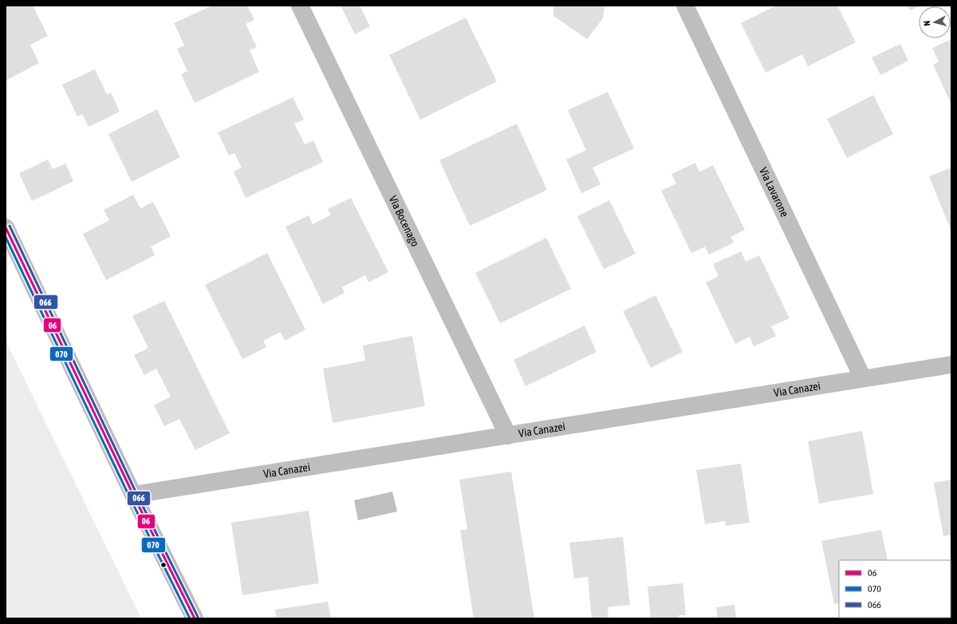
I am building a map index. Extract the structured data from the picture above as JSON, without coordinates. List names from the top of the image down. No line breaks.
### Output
{"streets":{"street":["Via Lavarone","Via Bocenago","Via Canazei"]},"crossings":[["Via Lavarone","Via Canazei"],["Via Bocenago","Via Canazei"]],"lines":["transit line 066","transit line 06","transit line 070"],"legend":["06","070","066"],"north":"left"}
